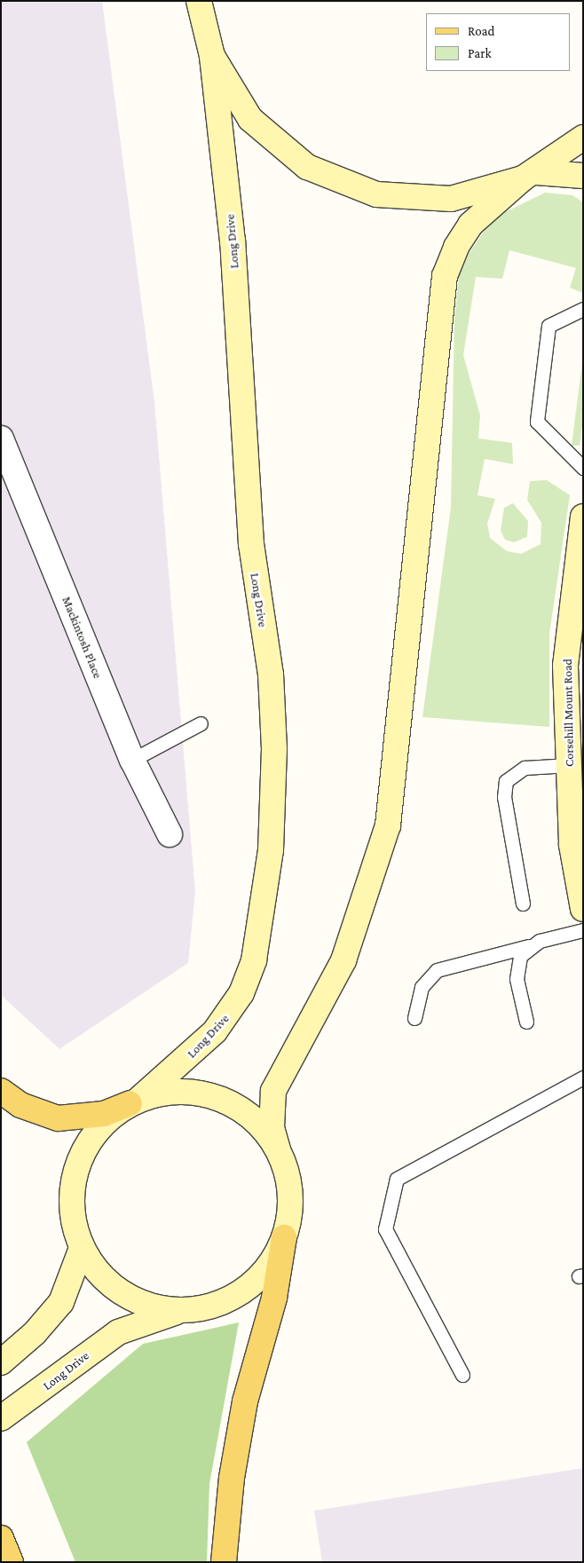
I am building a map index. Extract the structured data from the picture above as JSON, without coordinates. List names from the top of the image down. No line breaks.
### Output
{"streets":{"main road":["Long Drive","Corsehill Mount Road"],"street":["Mackintosh Place"]},"legend":["Road","Park"]}
